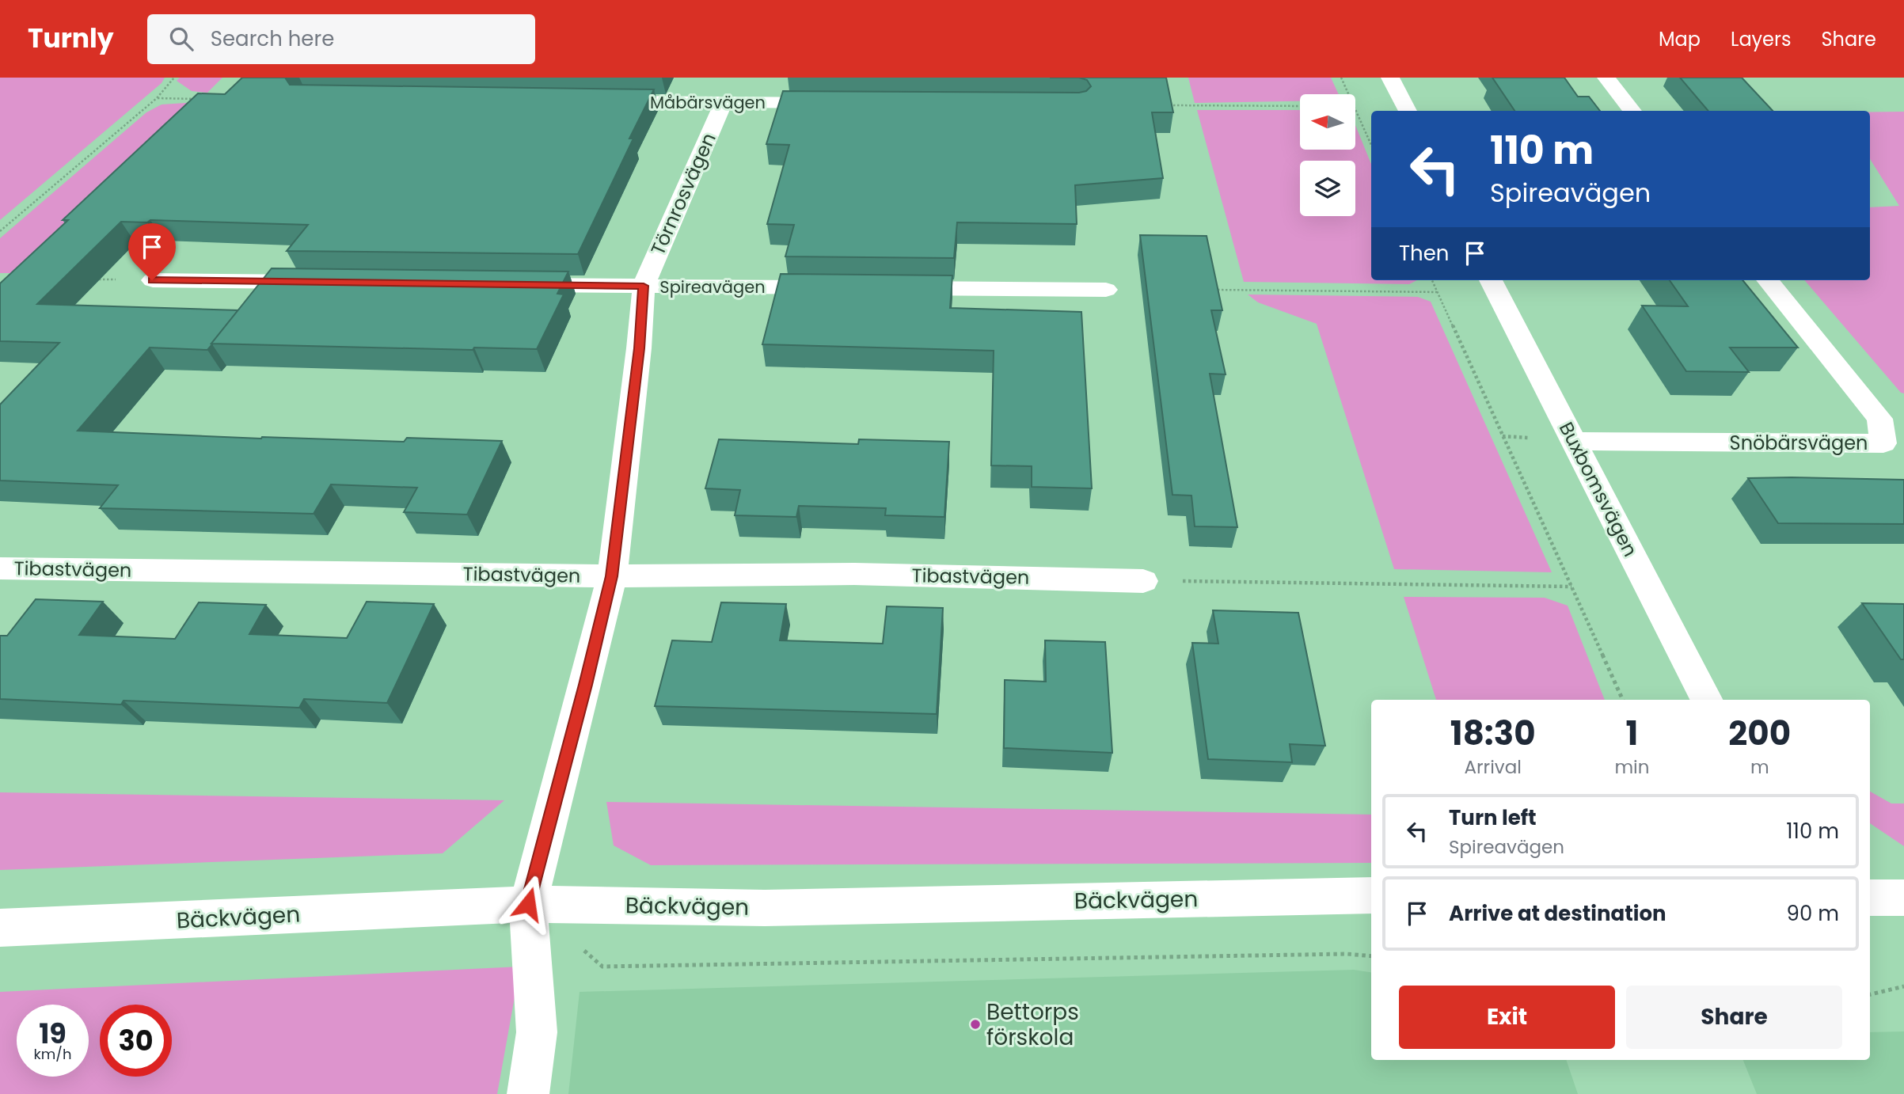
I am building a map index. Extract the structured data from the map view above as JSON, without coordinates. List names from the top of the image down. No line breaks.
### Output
{"streets":{"street":["Måbärsvägen","Törnrosvägen","Spireavägen","Snöbärsvägen","Buxbomsvägen","Tibastvägen","Bäckvägen"]},"crossings":[["Måbärsvägen","Törnrosvägen"],["Törnrosvägen","Spireavägen"],["Törnrosvägen","Tibastvägen"],["Törnrosvägen","Bäckvägen"],["Snöbärsvägen","Buxbomsvägen"]],"places":["Bettorps förskola"],"north":"left","page":{"header":"Turnly","search":"Search here","nav":["Map","Layers","Share"],"turn":["110 m","Spireavägen"],"then":"Then","eta":["18:30","Arrival","1","min","200","m"],"list":[{"name":"Turn left","note":"Spireavägen","value":"110 m"},{"name":"Arrive at destination","value":"90 m"}],"buttons":["Exit","Share"],"speed":"19 km/h","limit":"30"}}
